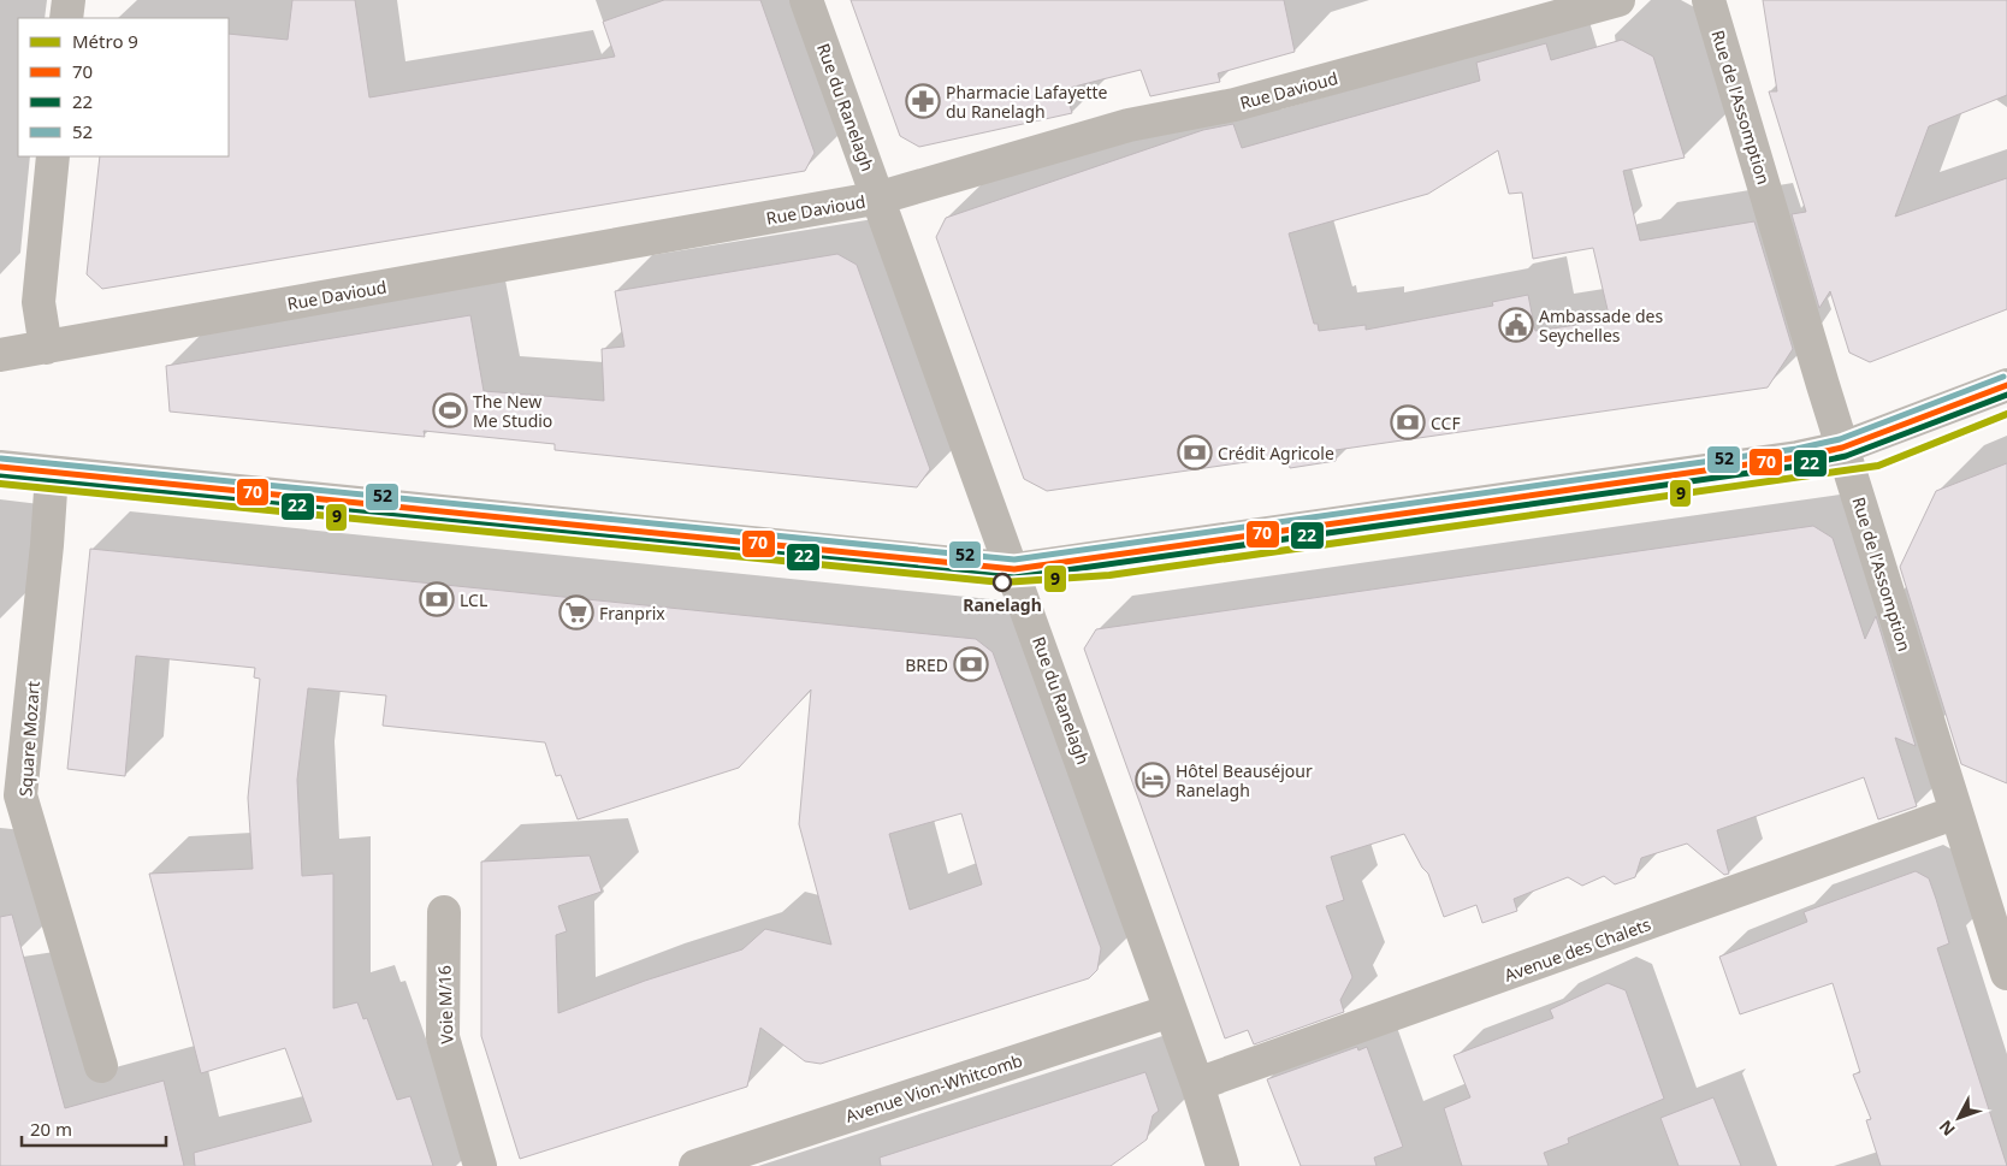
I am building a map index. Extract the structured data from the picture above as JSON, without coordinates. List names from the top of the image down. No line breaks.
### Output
{"streets":{"street":["Rue Davioud","Rue du Ranelagh","Rue de l'Assomption","Square Mozart","Avenue des Chalets","Voie M/16","Avenue Vion-Whitcomb"]},"crossings":[["Rue Davioud","Rue du Ranelagh"],["Rue du Ranelagh","Avenue des Chalets"],["Rue du Ranelagh","Avenue Vion-Whitcomb"],["Rue de l'Assomption","Avenue des Chalets"]],"places":{"pharmacy":["Pharmacie Lafayette du Ranelagh"],"public building":["Ambassade des Seychelles"],"sports":["The New Me Studio"],"bank":["CCF","Crédit Agricole","LCL","BRED"],"other":["Ranelagh"],"supermarket":["Franprix"],"hotel":["Hôtel Beauséjour Ranelagh"]},"lines":["transit line 52","transit line 70","transit line 22","metro line 9"],"legend":["Métro 9","70","22","52"],"scale_bar":"20 m","north":"bottom left"}
